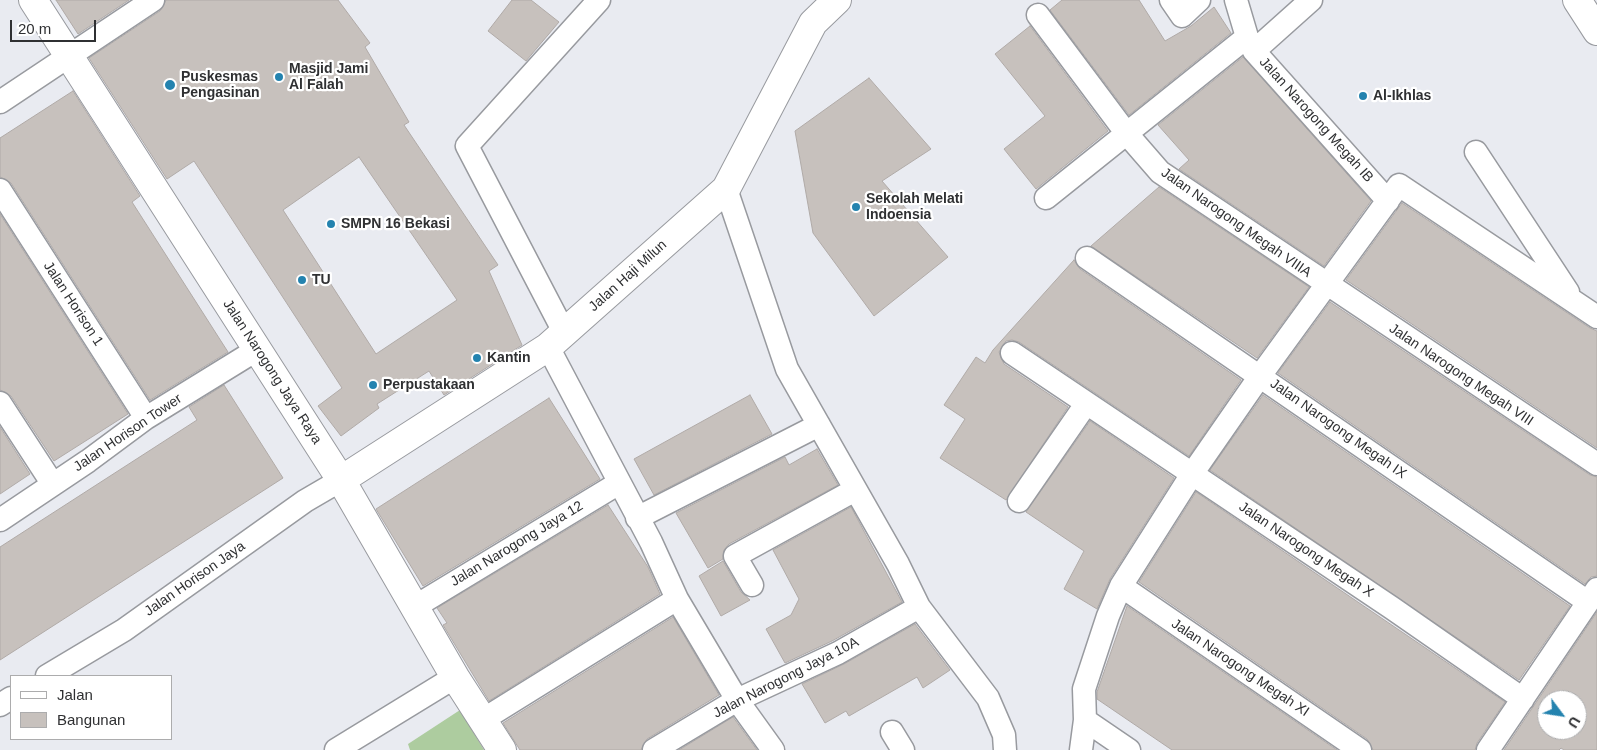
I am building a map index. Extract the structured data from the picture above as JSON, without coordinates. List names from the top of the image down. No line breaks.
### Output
{"streets":{"street":["Jalan Narogong Megah IB","Jalan Narogong Megah VIIIA","Jalan Haji Milun","Jalan Horison 1","Jalan Narogong Jaya Raya","Jalan Narogong Megah VIII","Jalan Narogong Megah IX","Jalan Horison Tower","Jalan Narogong Jaya 12","Jalan Narogong Megah X","Jalan Horison Jaya","Jalan Narogong Megah XI","Jalan Narogong Jaya 10A"]},"crossings":[["Jalan Narogong Megah VIIIA","Jalan Narogong Megah VIII"],["Jalan Haji Milun","Jalan Narogong Jaya Raya"],["Jalan Haji Milun","Jalan Horison Jaya"],["Jalan Horison 1","Jalan Horison Tower"],["Jalan Narogong Jaya Raya","Jalan Horison Tower"],["Jalan Narogong Jaya Raya","Jalan Narogong Jaya 12"],["Jalan Narogong Jaya Raya","Jalan Horison Jaya"]],"places":["Masjid Jami Al Falah","Puskesmas Pengasinan","Al-Ikhlas","Sekolah Melati Indoensia","SMPN 16 Bekasi","TU","Kantin","Perpustakaan"],"legend":["Jalan","Bangunan"],"scale_bar":"20 m","north":"bottom right"}
